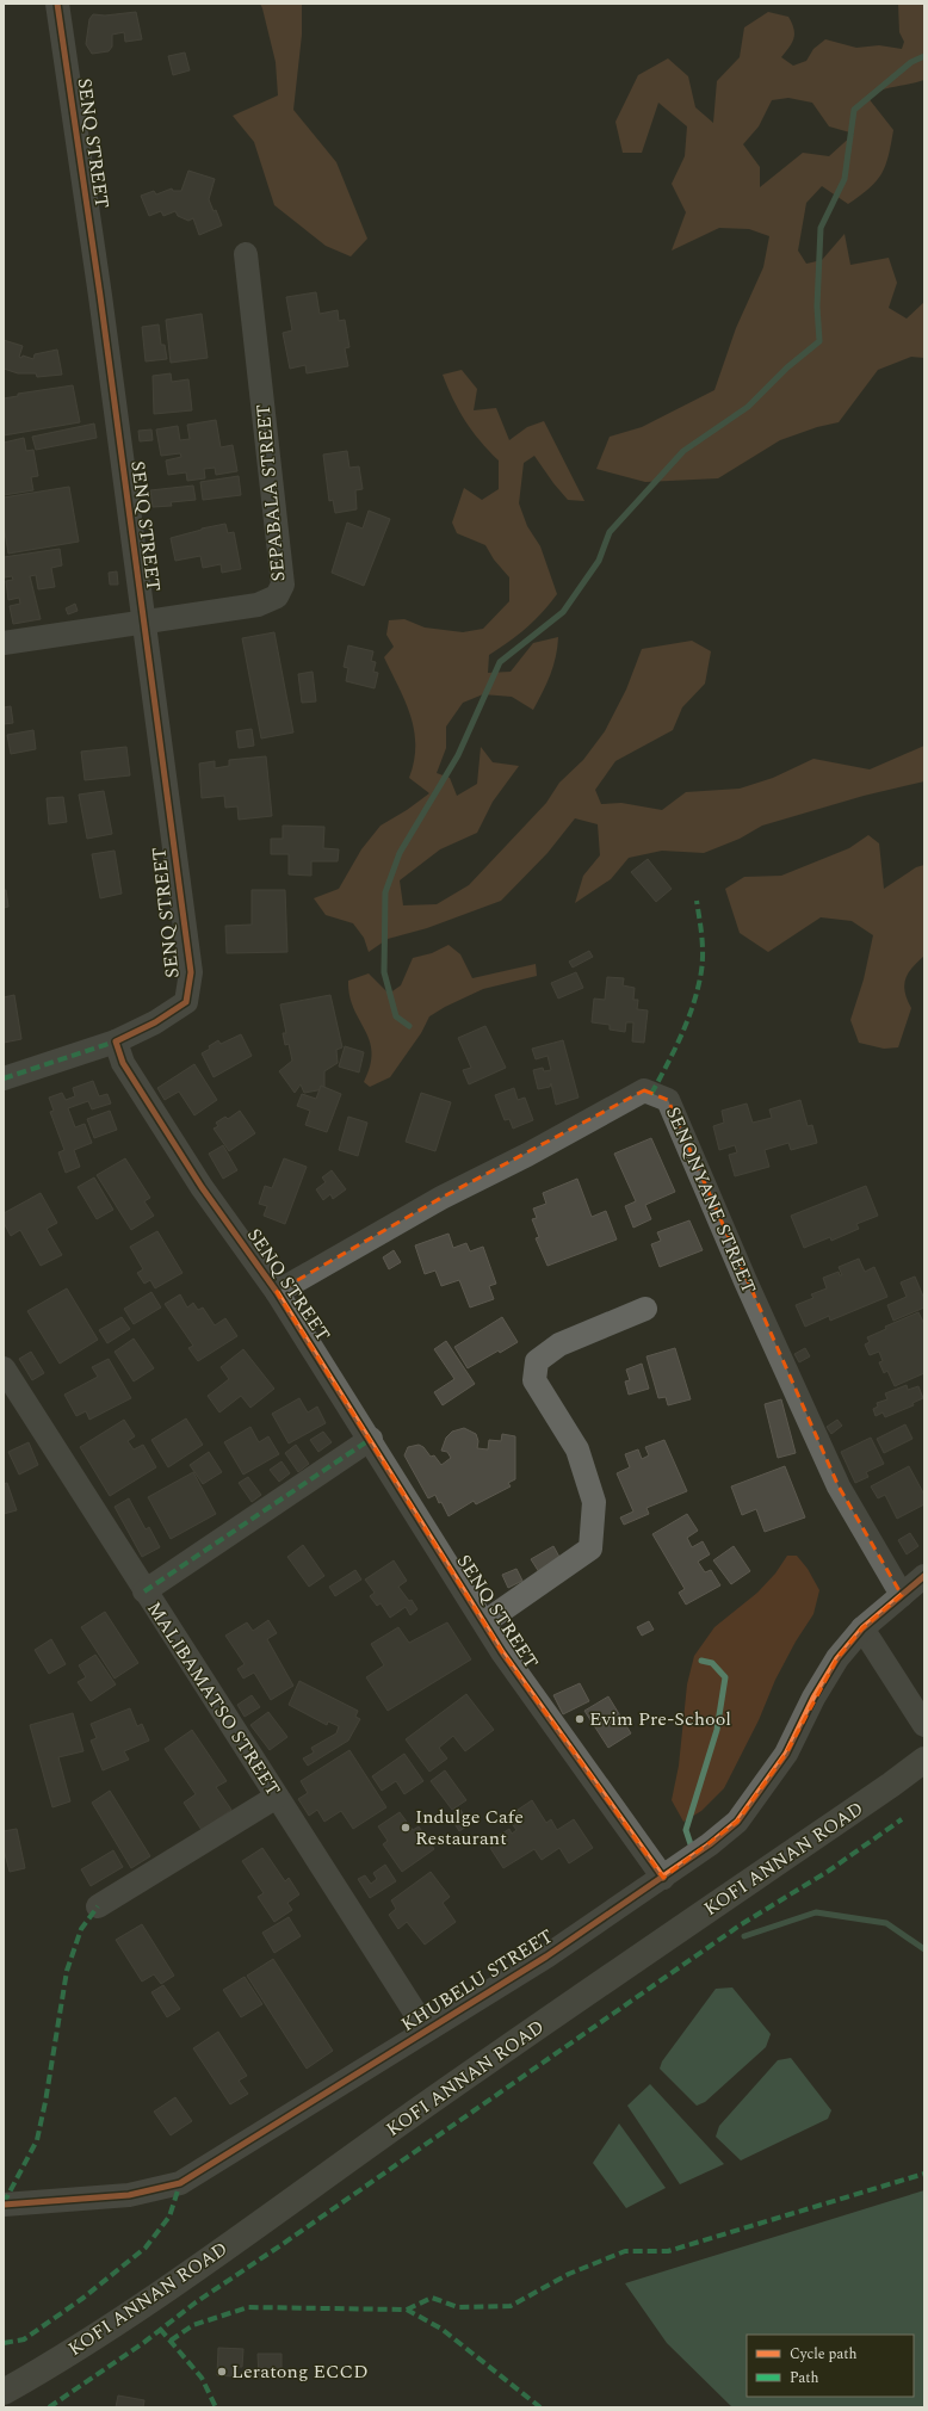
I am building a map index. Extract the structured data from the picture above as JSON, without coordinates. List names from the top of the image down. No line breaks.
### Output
{"streets":{"main road":["KOFI ANNAN ROAD"],"street":["SENQ STREET","SEPABALA STREET","SENQNYANE STREET","MALIBAMATSO STREET","KHUBELU STREET"]},"crossings":[["SENQ STREET","SEPABALA STREET"],["SENQ STREET","SENQNYANE STREET"],["SENQ STREET","KHUBELU STREET"],["SENQNYANE STREET","KHUBELU STREET"],["MALIBAMATSO STREET","KHUBELU STREET"]],"places":["Evim Pre-School","Indulge Cafe Restaurant","Leratong ECCD"],"legend":["Cycle path","Path"]}
